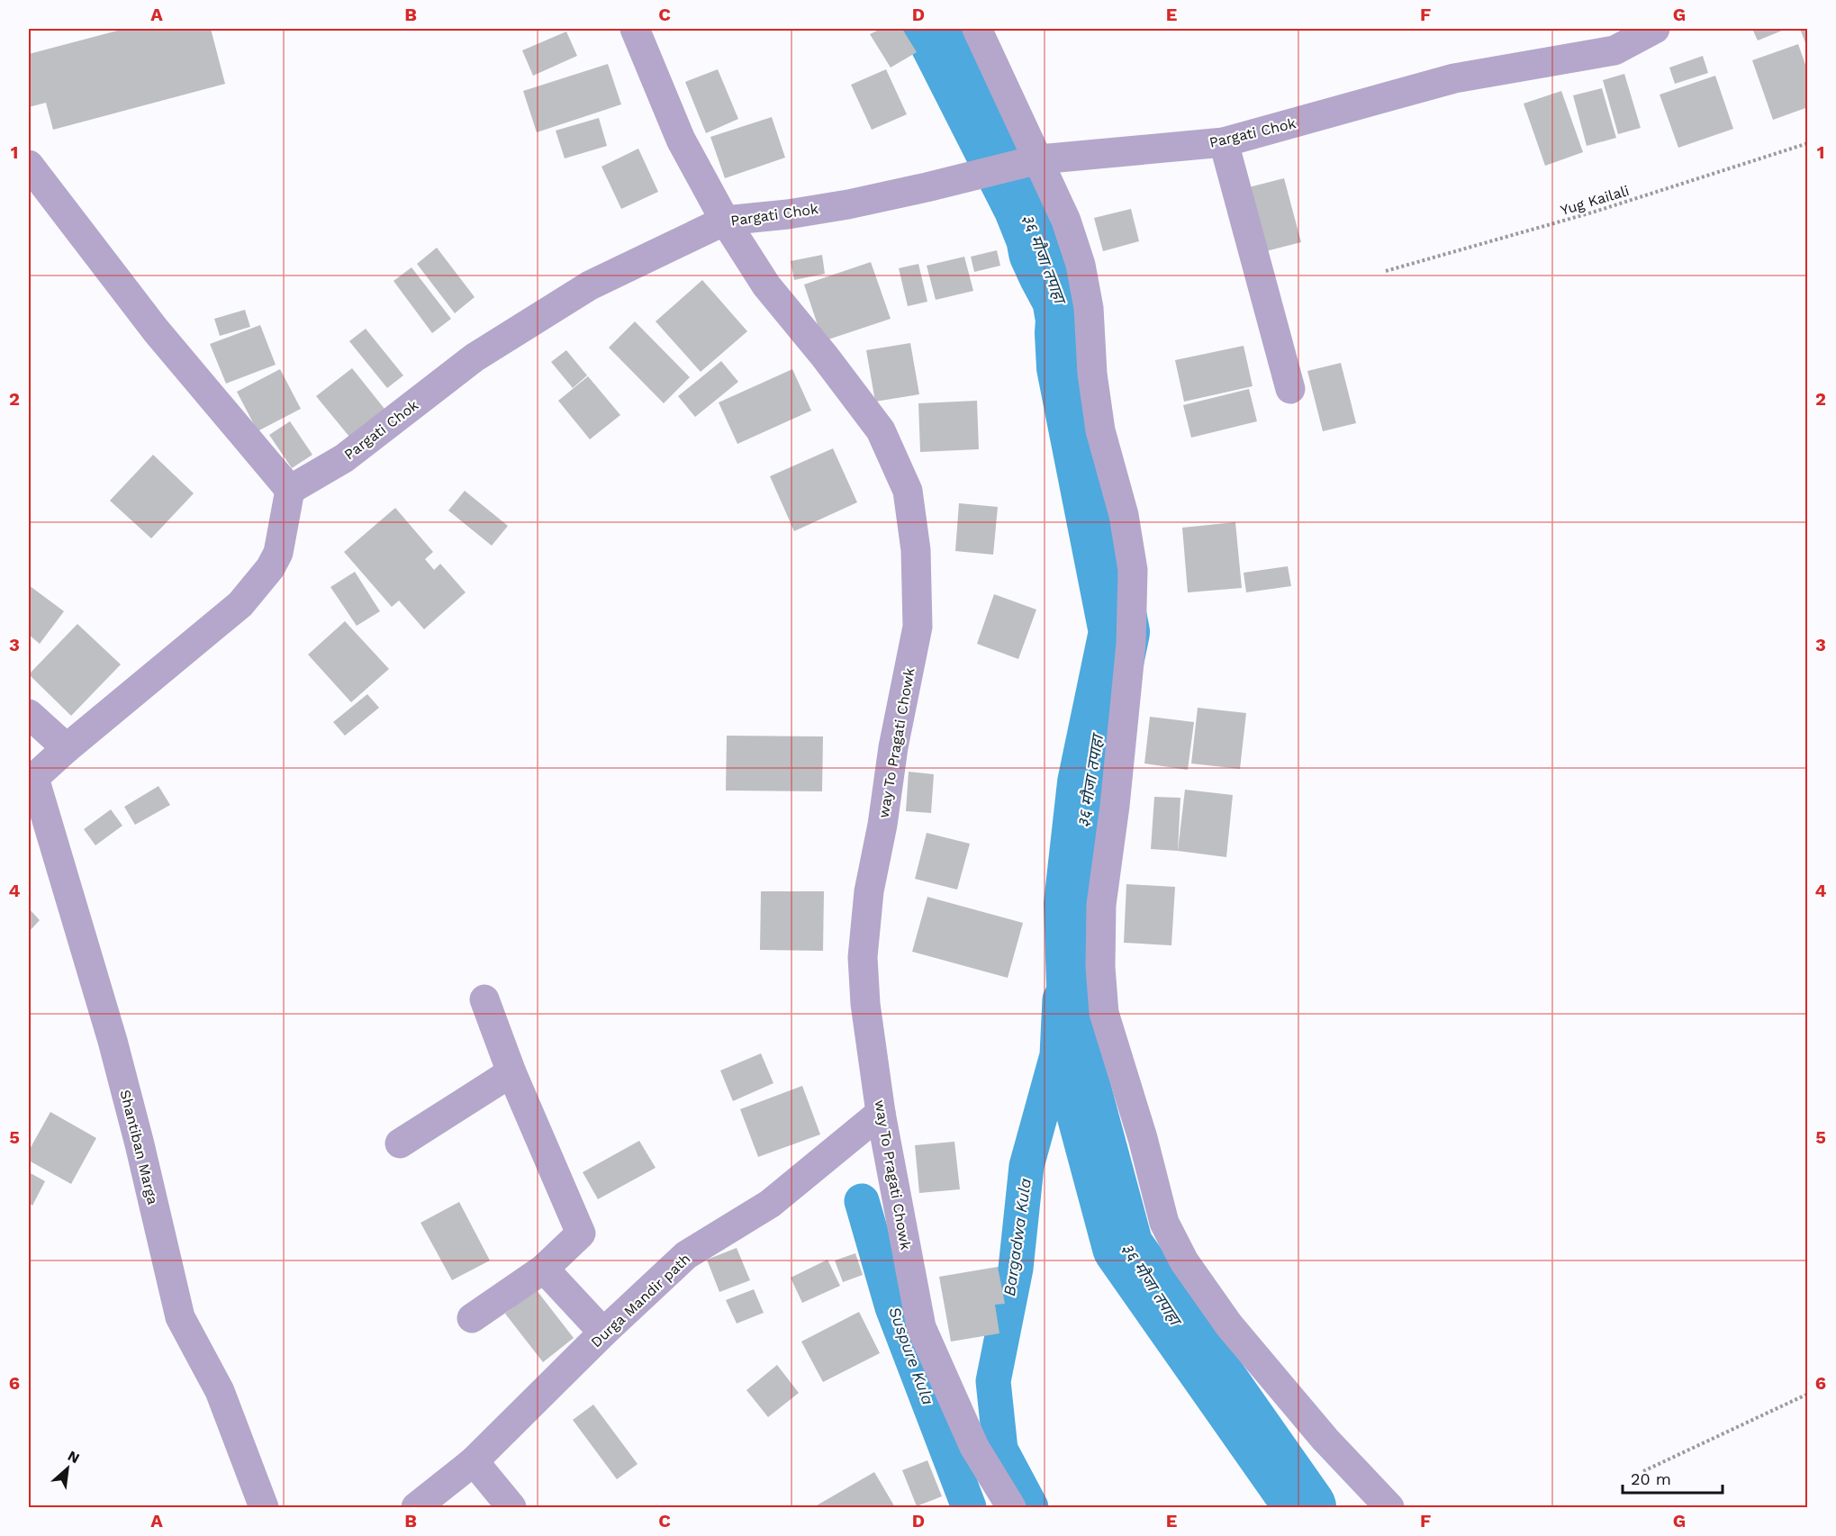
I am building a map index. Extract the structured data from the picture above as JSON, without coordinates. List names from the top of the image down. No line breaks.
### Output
{"streets":{"street":["Pargati Chok","way To Pragati Chowk","Shantiban Marga","Durga Mandir path"],"path":["Yug Kailali"]},"crossings":[["Pargati Chok","way To Pragati Chowk"],["way To Pragati Chowk","Durga Mandir path"]],"water":["३६ मौजा तपाहा","Bargadwa Kula","Suspure Kula"],"scale_bar":"20 m","north":"top right","grid":{"columns":["A","B","C","D","E","F","G"],"rows":["1","2","3","4","5","6"]}}
